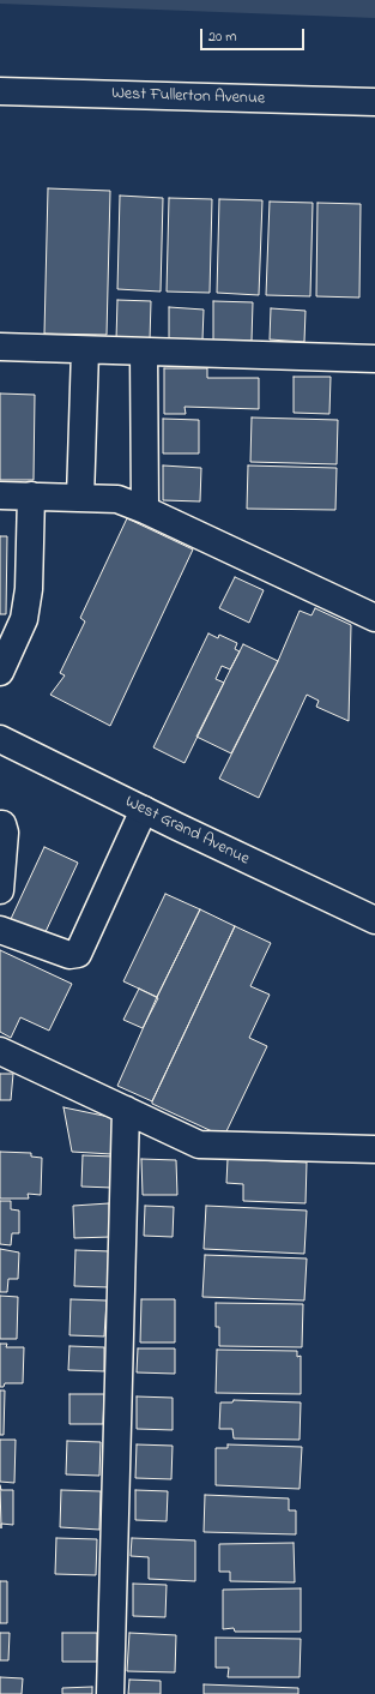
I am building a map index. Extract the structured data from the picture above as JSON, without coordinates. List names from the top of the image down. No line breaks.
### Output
{"streets":{"main road":["West Fullerton Avenue","West Grand Avenue"]},"scale_bar":"20 m"}
